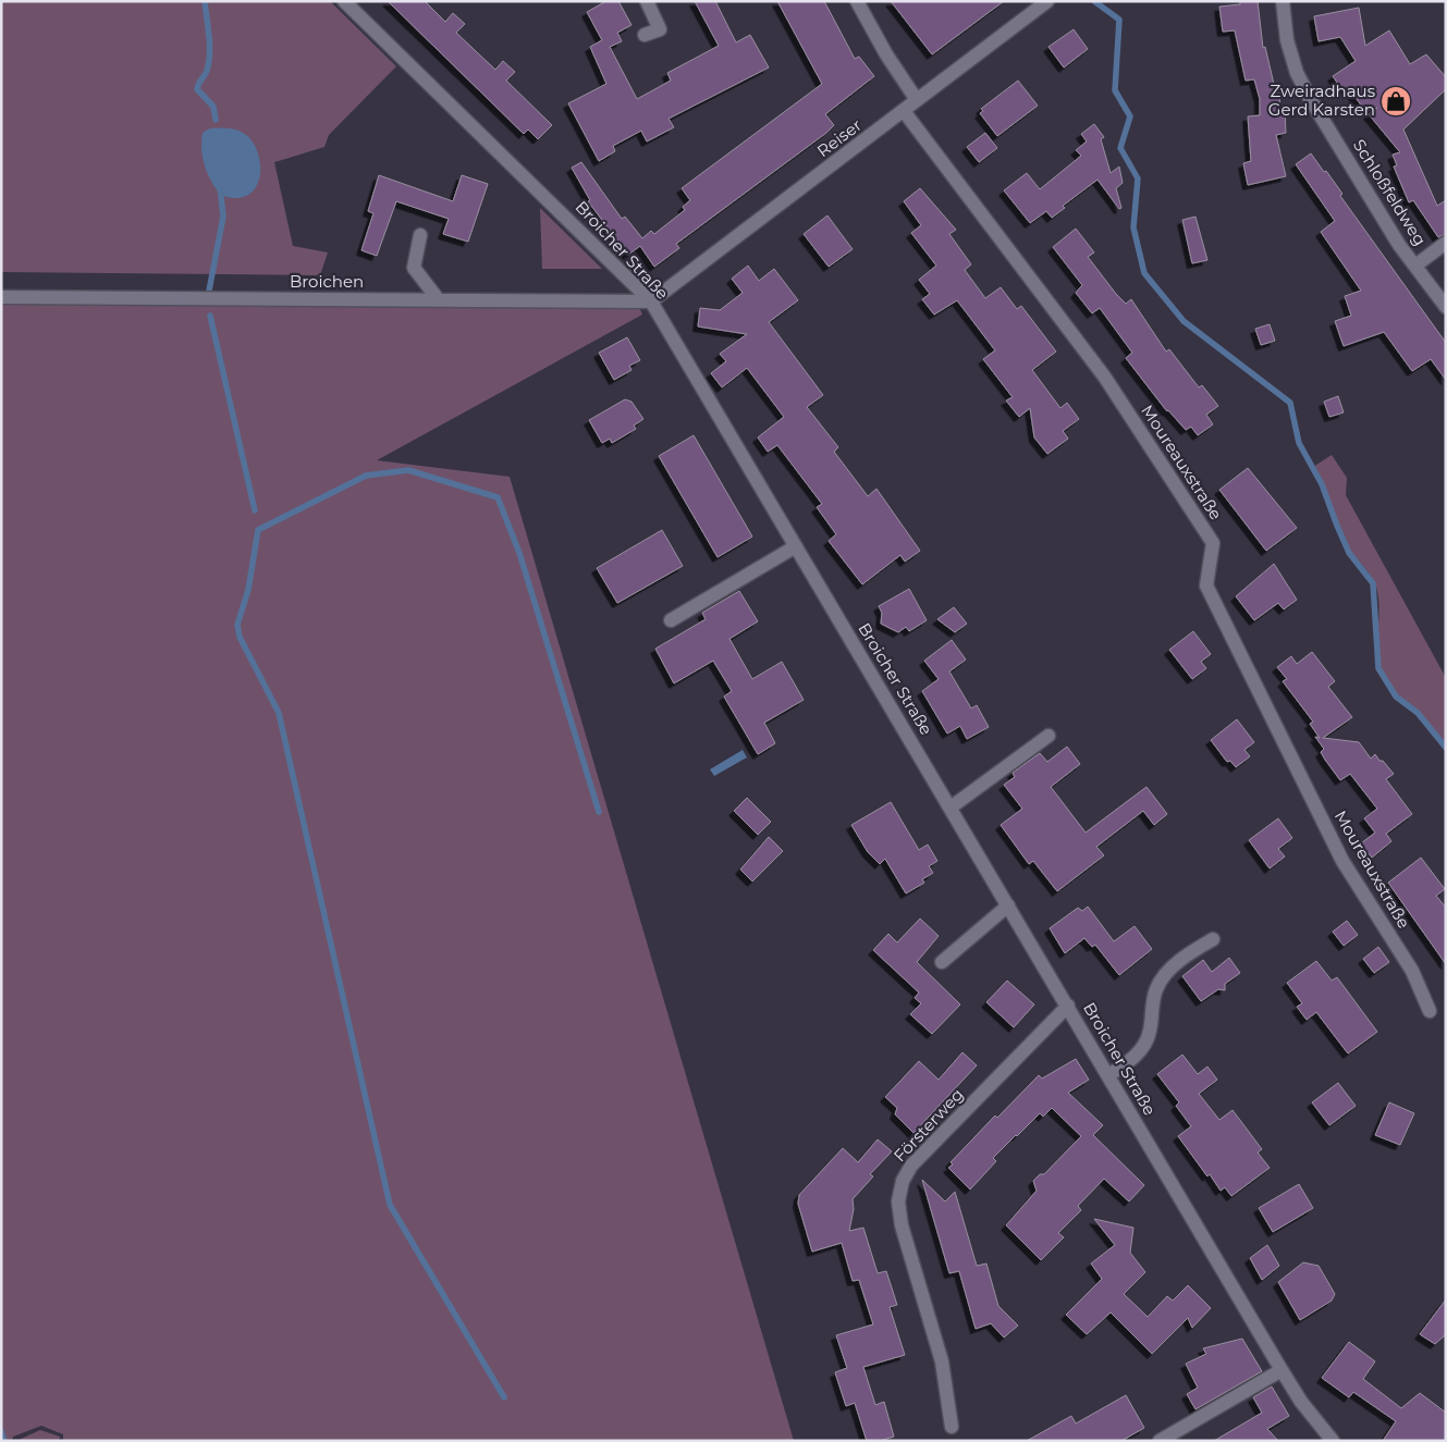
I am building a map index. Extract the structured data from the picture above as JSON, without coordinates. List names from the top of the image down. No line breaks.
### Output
{"streets":{"street":["Reiser","Schloßfeldweg","Broicher Straße","Broichen","Moureauxstraße","Försterweg"]},"crossings":[["Reiser","Broicher Straße"],["Reiser","Broichen"],["Reiser","Moureauxstraße"],["Broicher Straße","Broichen"],["Broicher Straße","Försterweg"]],"places":{"shop":["Zweiradhaus Gerd Karsten"]}}
